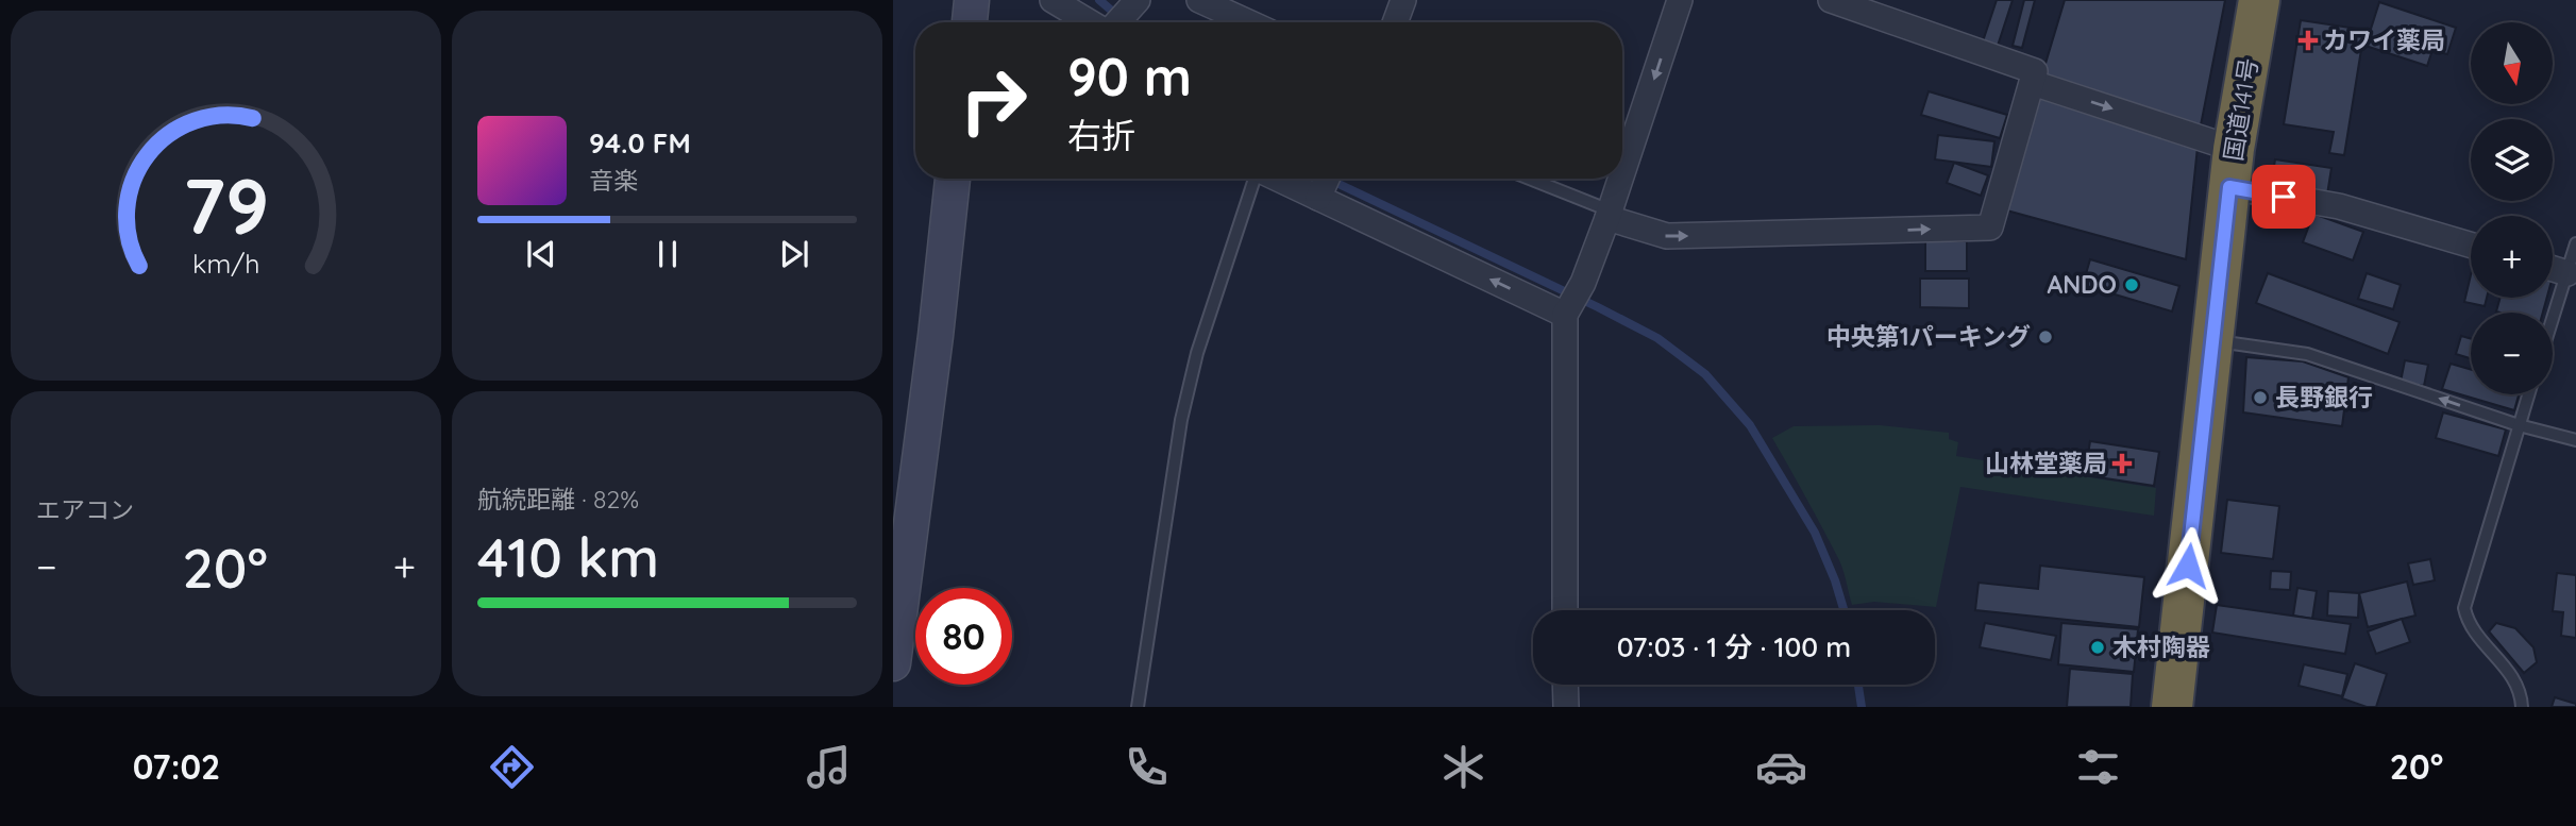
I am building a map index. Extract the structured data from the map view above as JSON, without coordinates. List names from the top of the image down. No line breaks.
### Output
{"streets":{"highway":["国道141号"]},"places":{"health":["カワイ薬局","山林堂薬局"],"other":["ANDO","中央第1パーキング","長野銀行","木村陶器"]},"north":"bottom","page":{"map_buttons":["+","−"],"turn":["90 m","右折"],"song":["94.0 FM","音楽"],"tile":["エアコン",["航続距離 · 82%","410 km"]],"heat":["−","20°","+"],"limit":"80","trip":"07:03 · 1 分 · 100 m","tabs":["07:02","20°"],"gauge":["79","km/h"]}}
